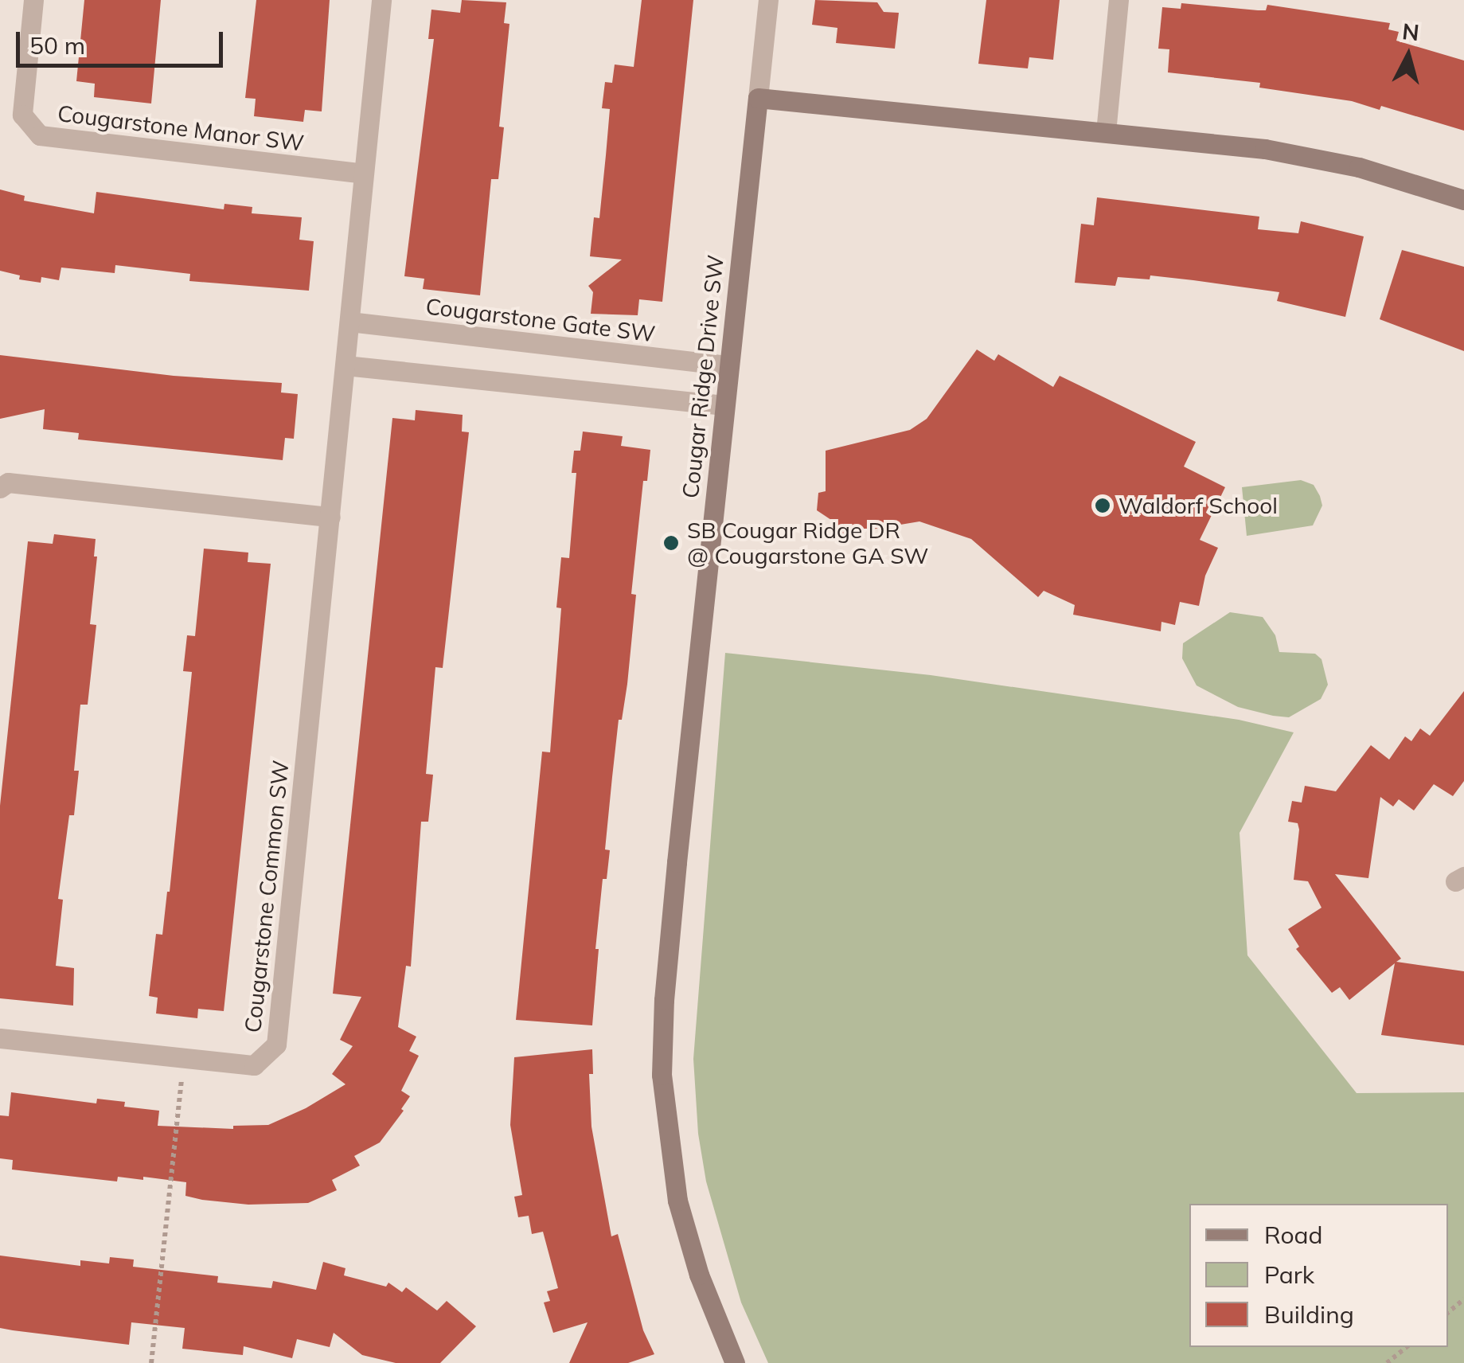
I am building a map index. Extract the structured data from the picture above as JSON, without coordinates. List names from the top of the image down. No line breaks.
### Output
{"streets":{"street":["Cougarstone Manor SW","Cougarstone Gate SW","Cougar Ridge Drive SW","Cougarstone Common SW"]},"crossings":[["Cougarstone Gate SW","Cougar Ridge Drive SW"]],"places":["Waldorf School","SB Cougar Ridge DR @ Cougarstone GA SW"],"legend":["Road","Park","Building"],"scale_bar":"50 m","north":"top"}
